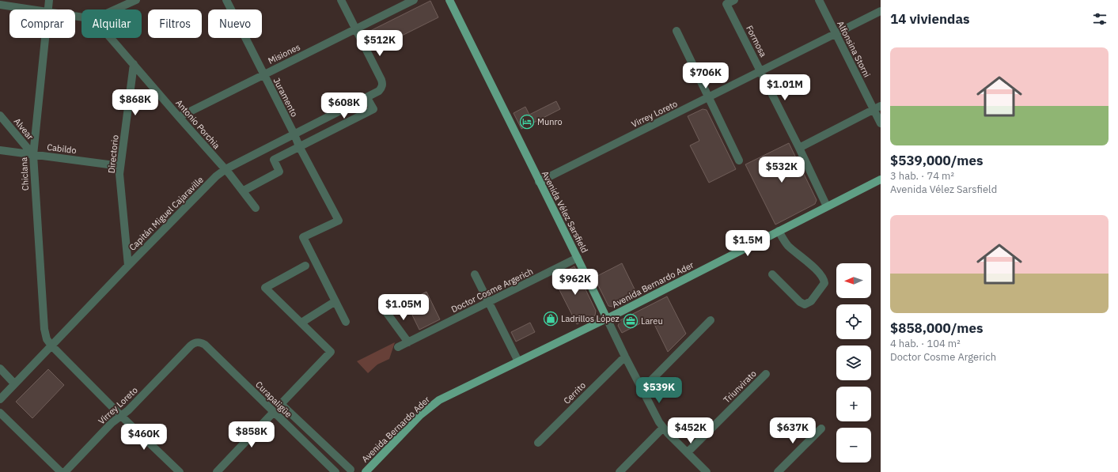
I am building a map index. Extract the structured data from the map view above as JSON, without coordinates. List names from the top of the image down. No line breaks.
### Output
{"streets":{"main road":["Avenida Vélez Sarsfield","Avenida Bernardo Ader"],"street":["Formosa","Alfonsina Storni","Misiones","Juramento","Virrey Loreto","Antonio Porchia","Alvear","Cabildo","Directorio","Chiclana","Capitán Miguel Cajaraville","Doctor Cosme Argerich","Triunvirato","Cerrito","Curapaligüe"]},"crossings":[["Formosa","Virrey Loreto"],["Formosa","Avenida Bernardo Ader"],["Alfonsina Storni","Virrey Loreto"],["Misiones","Juramento"],["Misiones","Antonio Porchia"],["Misiones","Capitán Miguel Cajaraville"],["Juramento","Capitán Miguel Cajaraville"],["Virrey Loreto","Chiclana"],["Virrey Loreto","Avenida Vélez Sarsfield"],["Virrey Loreto","Curapaligüe"],["Antonio Porchia","Directorio"],["Antonio Porchia","Capitán Miguel Cajaraville"],["Alvear","Cabildo"],["Alvear","Chiclana"],["Cabildo","Directorio"],["Cabildo","Chiclana"],["Directorio","Capitán Miguel Cajaraville"],["Chiclana","Capitán Miguel Cajaraville"],["Avenida Vélez Sarsfield","Avenida Bernardo Ader"],["Avenida Vélez Sarsfield","Doctor Cosme Argerich"],["Avenida Vélez Sarsfield","Triunvirato"],["Avenida Vélez Sarsfield","Cerrito"]],"places":{"hotel":["Munro"],"shop":["Ladrillos López"],"office":["Lareu"]},"north":"left","page":{"heading":"14 viviendas","chip":["Comprar","Alquilar","Filtros","Nuevo"],"price":["$512K","$706K","$1.01M","$868K","$608K","$532K","$1.5M","$962K","$1.05M","$539K","$452K","$637K","$858K","$460K"],"list":[{"name":"$539,000/mes","note":"3 hab. · 74 m² · Avenida Vélez Sarsfield"},{"name":"$858,000/mes","note":"4 hab. · 104 m² · Doctor Cosme Argerich"}],"map_buttons":["+","−"]}}
